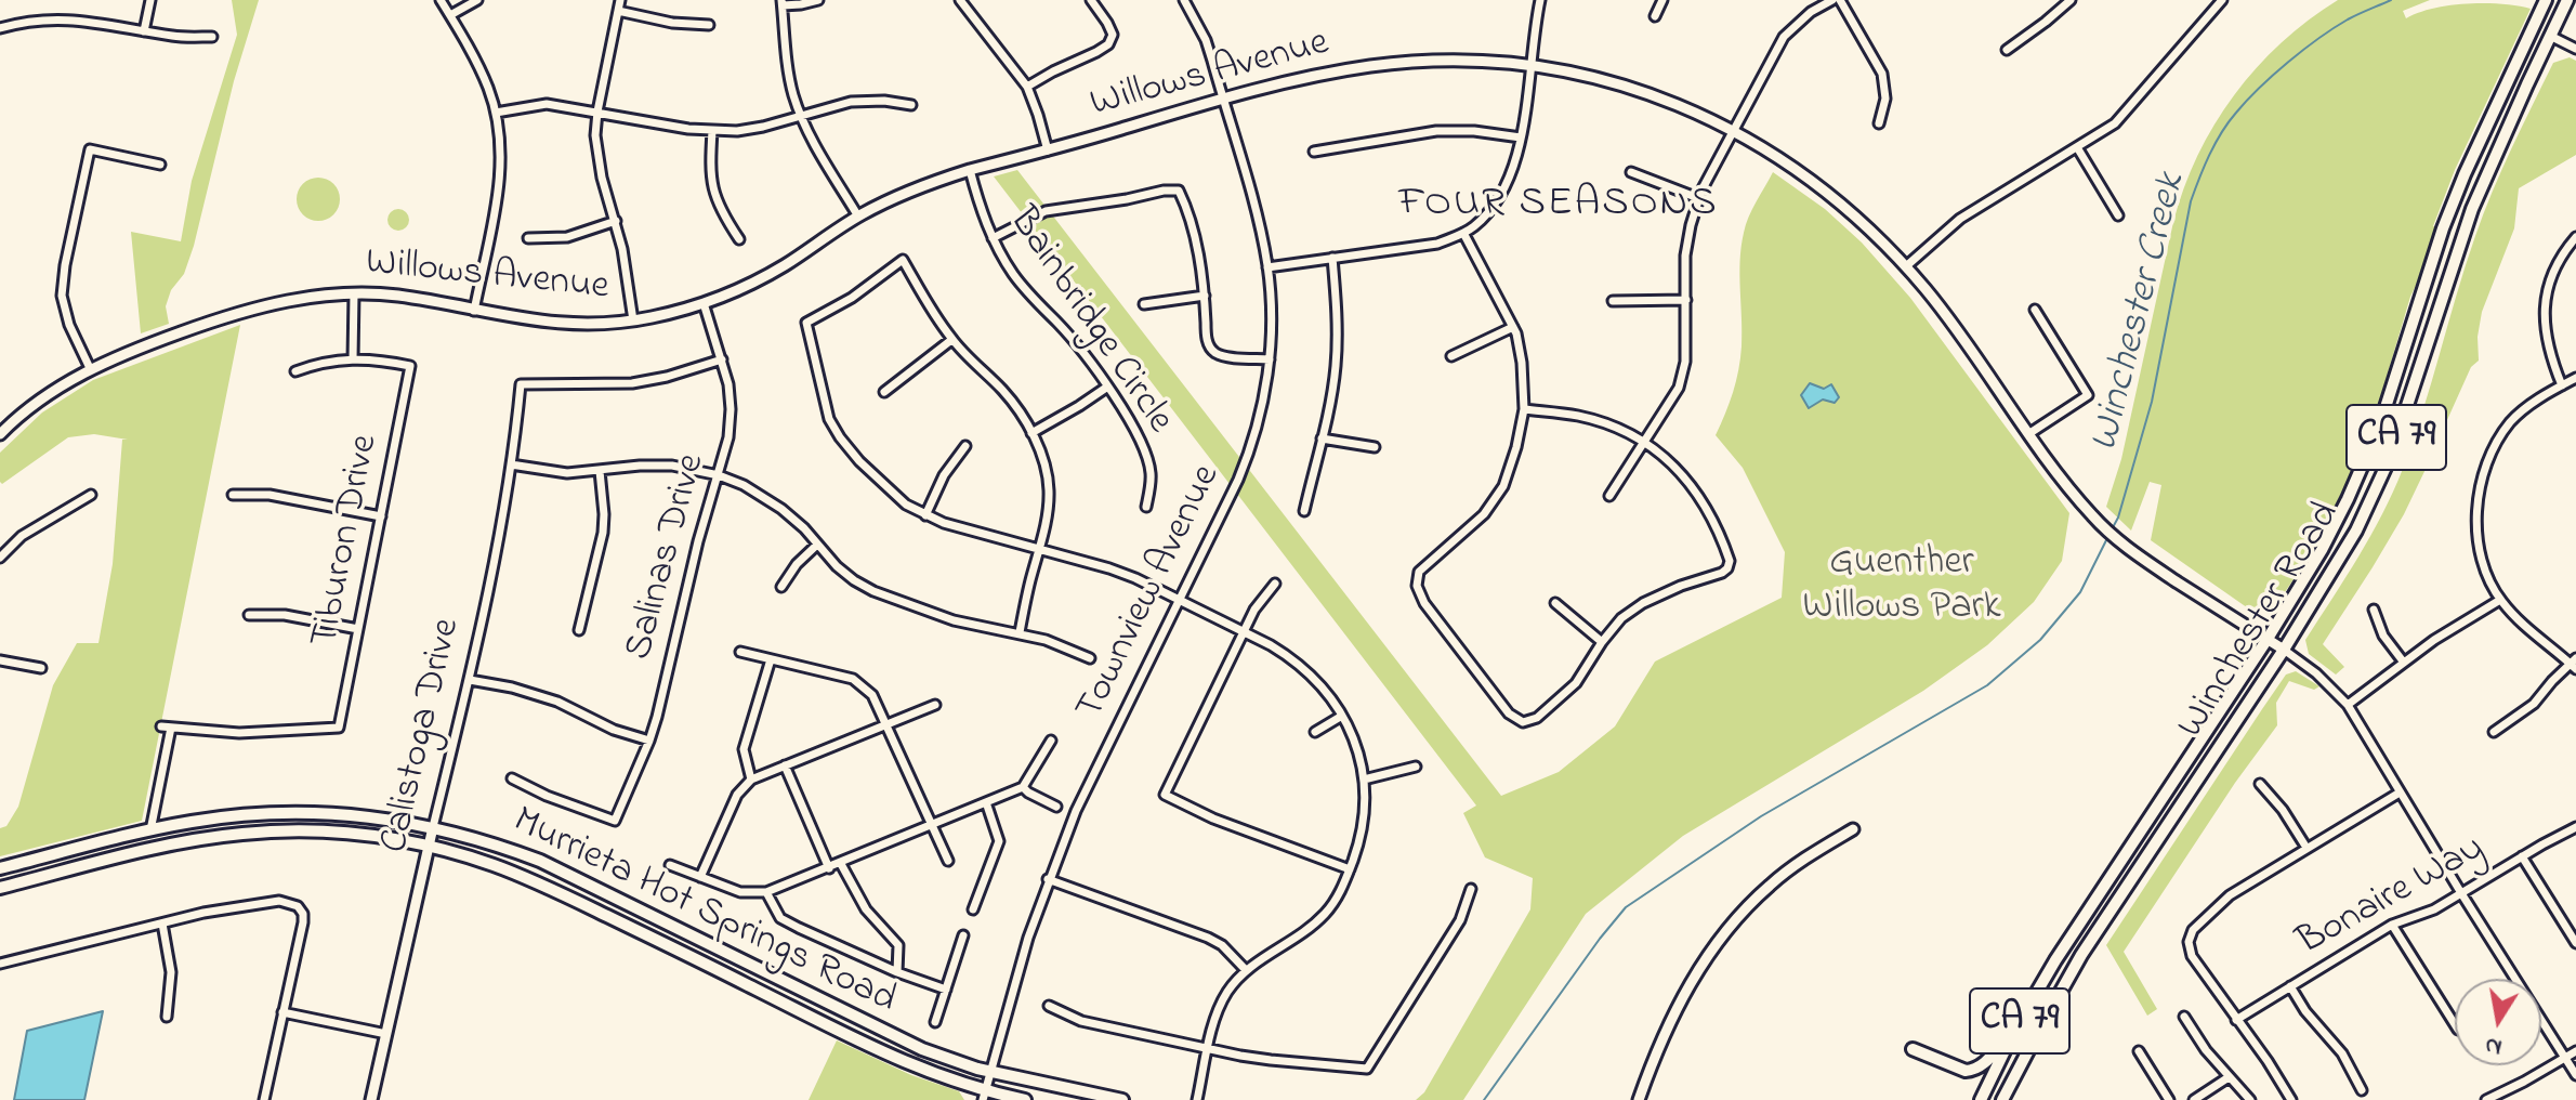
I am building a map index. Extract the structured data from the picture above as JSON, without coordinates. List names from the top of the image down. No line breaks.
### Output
{"streets":{"main road":["CA 79","Winchester Road","Murrieta Hot Springs Road"],"street":["Willows Avenue","Bainbridge Circle","Tiburon Drive","Salinas Drive","Townview Avenue","Calistoga Drive","Bonaire Way"]},"crossings":[["Willows Avenue","Bainbridge Circle"],["Willows Avenue","Salinas Drive"],["Willows Avenue","Townview Avenue"],["Willows Avenue","Winchester Road"],["Tiburon Drive","Murrieta Hot Springs Road"],["Salinas Drive","Calistoga Drive"],["Townview Avenue","Murrieta Hot Springs Road"],["Calistoga Drive","Murrieta Hot Springs Road"]],"districts":["FOUR SEASONS"],"water":["Winchester Creek"],"parks":["Guenther Willows Park"],"north":"bottom"}
